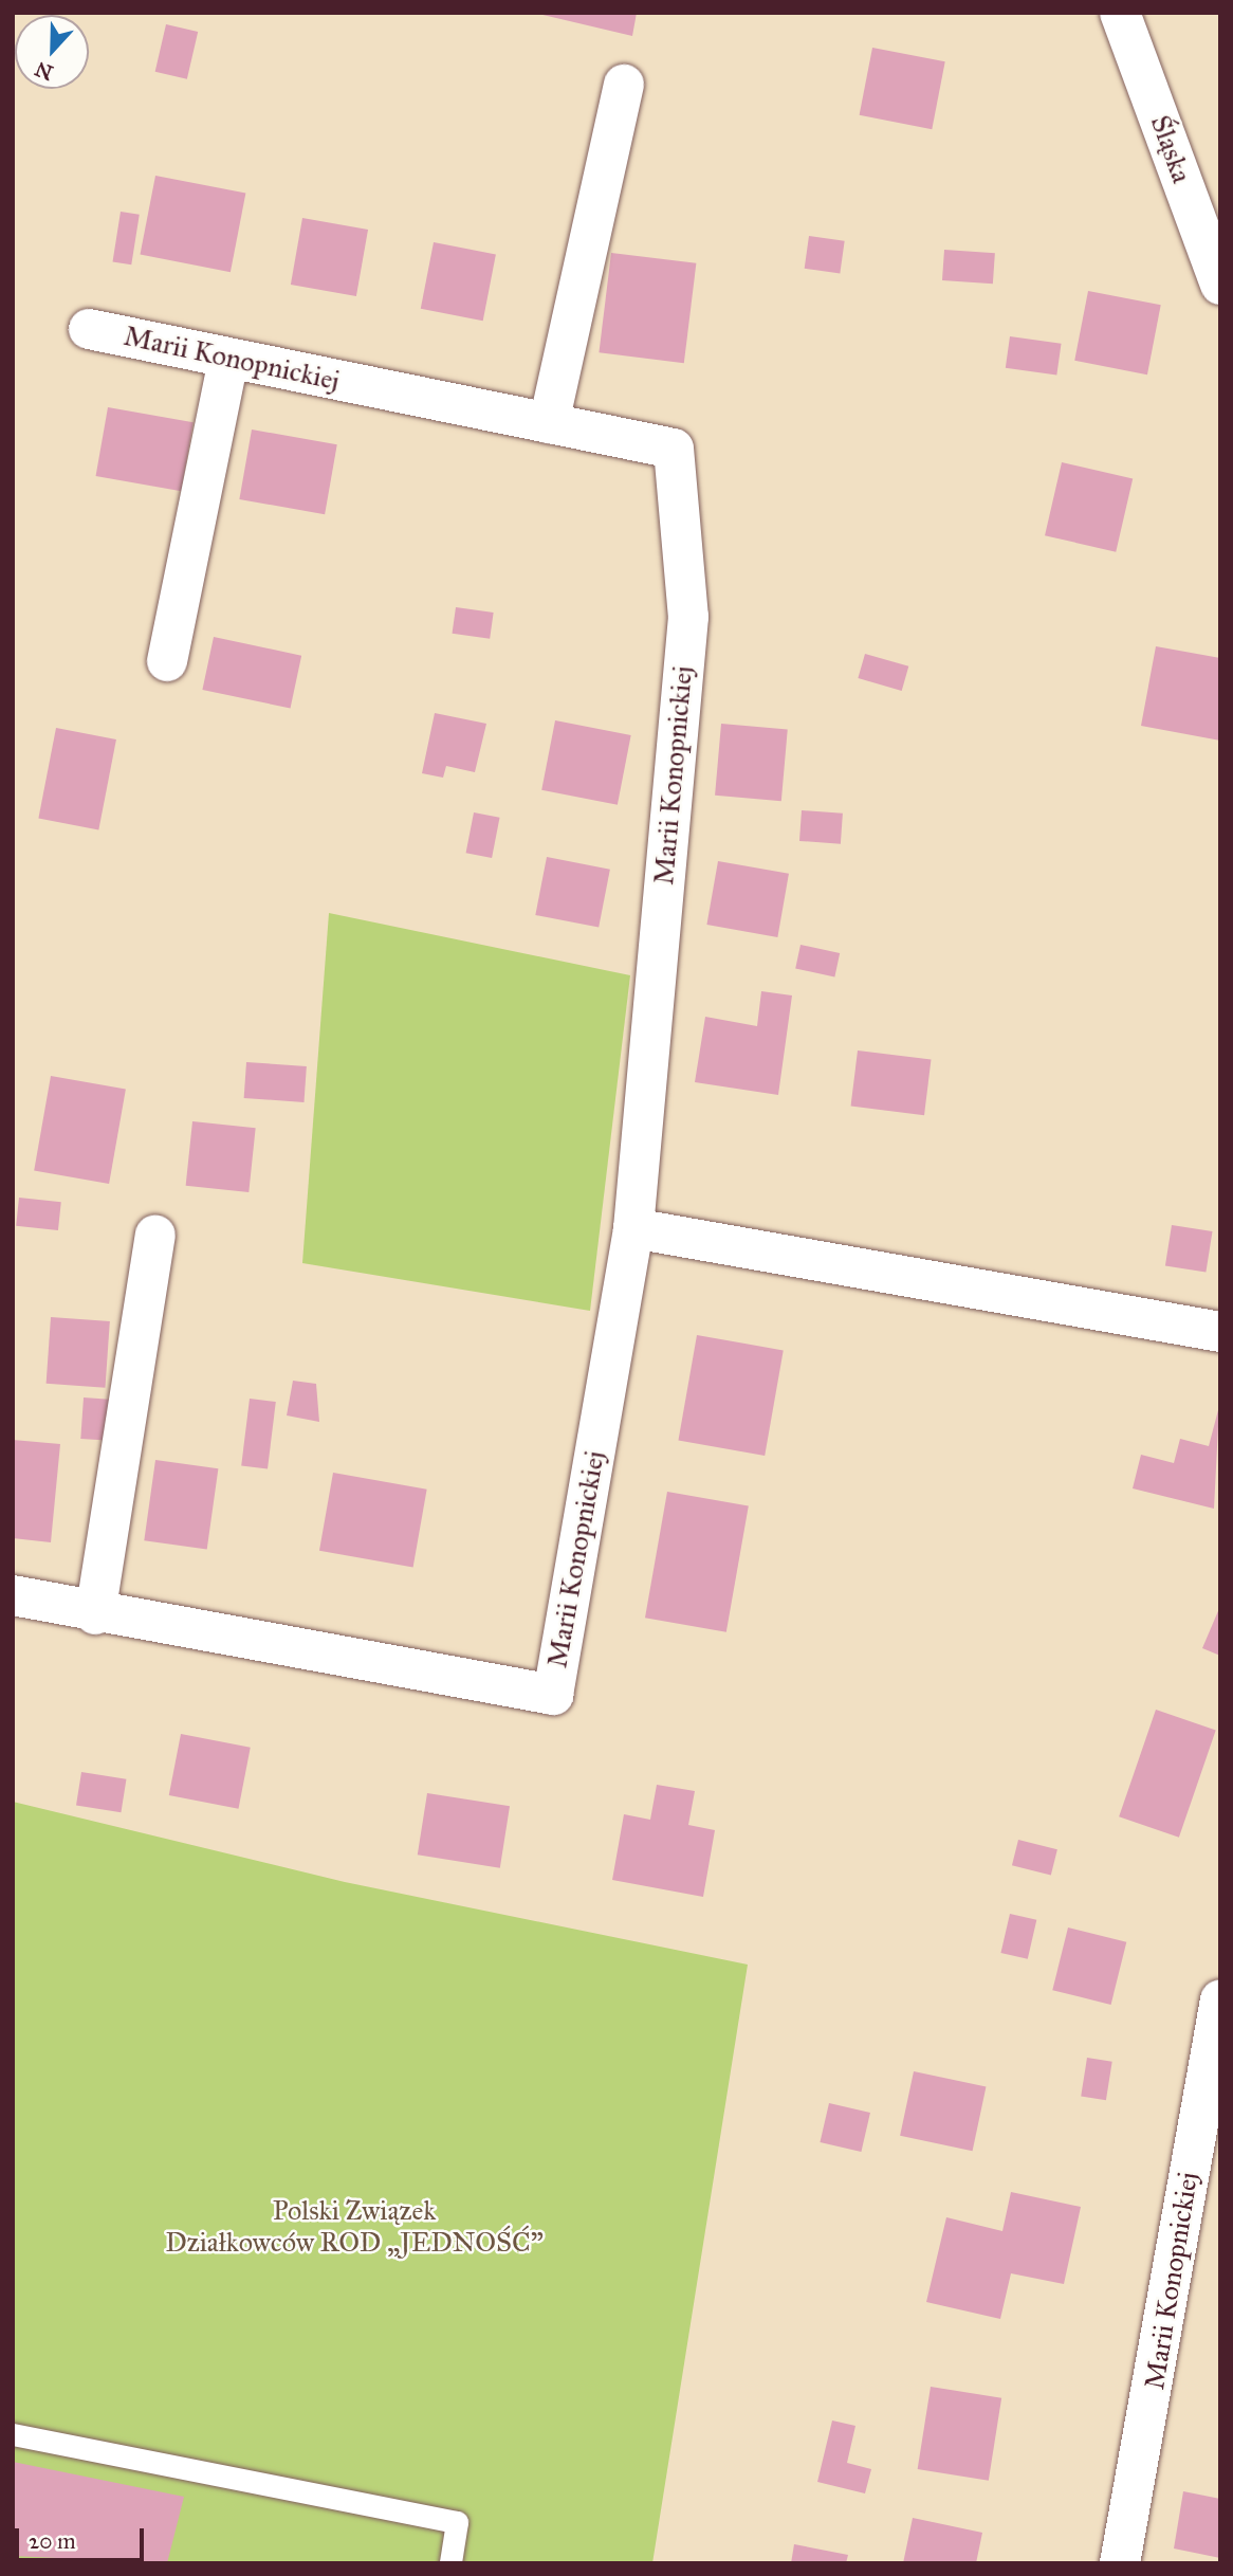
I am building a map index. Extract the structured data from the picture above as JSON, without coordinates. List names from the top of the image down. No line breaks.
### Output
{"streets":{"street":["Śląska","Marii Konopnickiej"]},"parks":["Polski Związek Działkowców ROD „JEDNOŚĆ”"],"scale_bar":"20 m","north":"bottom"}
